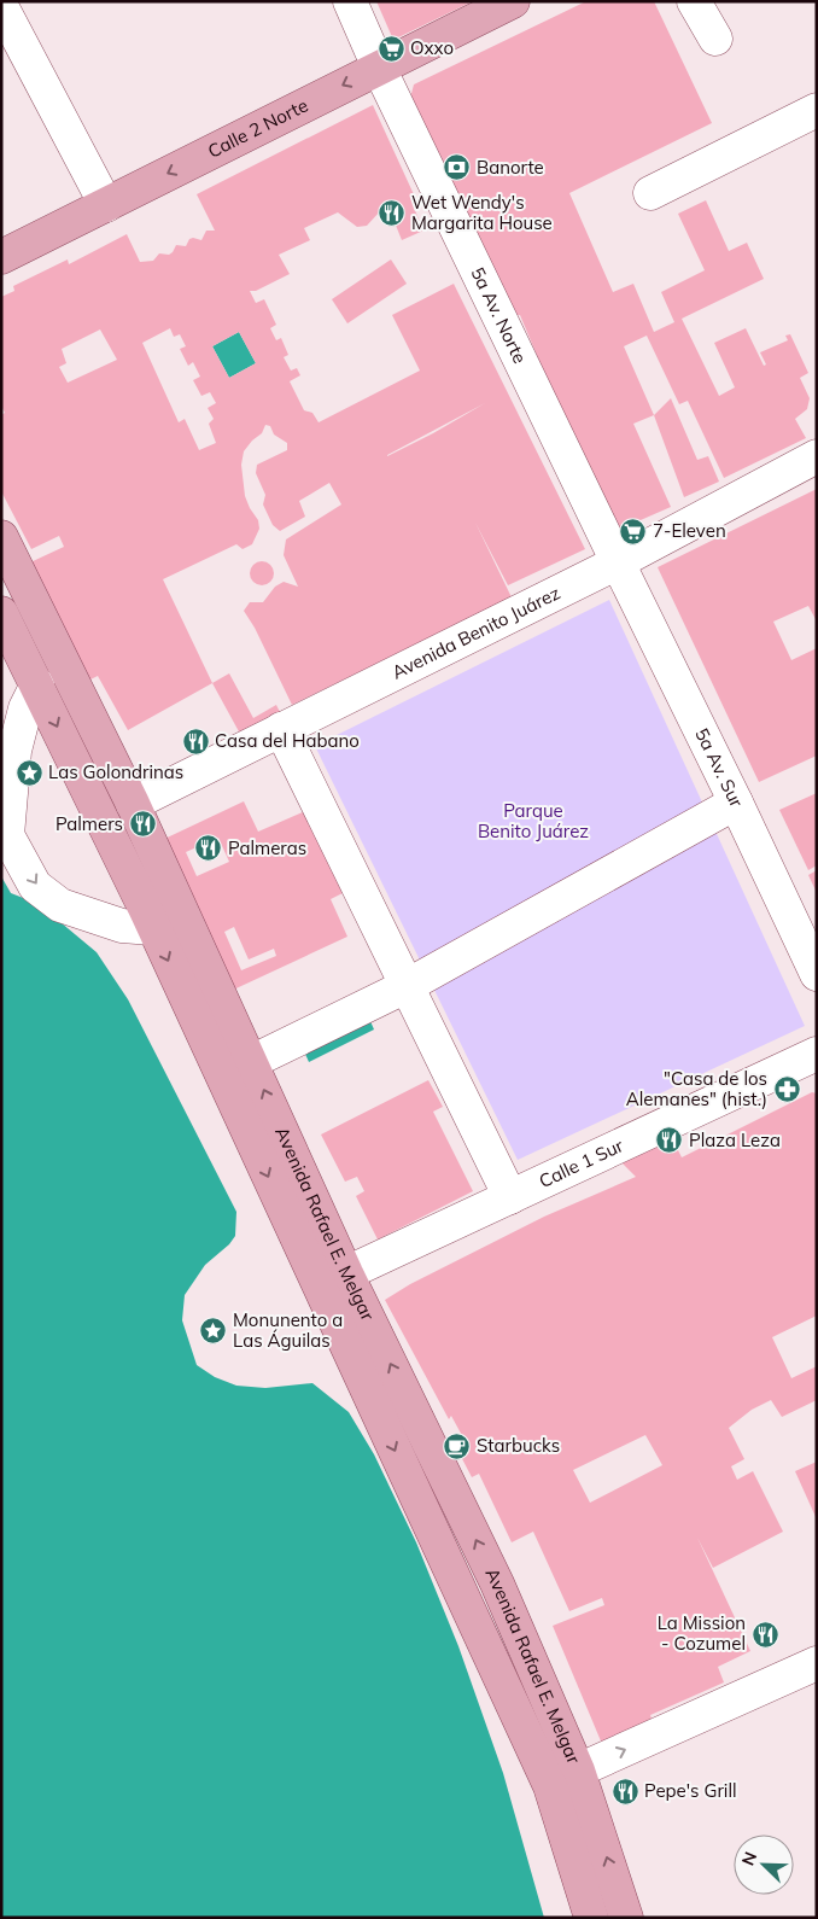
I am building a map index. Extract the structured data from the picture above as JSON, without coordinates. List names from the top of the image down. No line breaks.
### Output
{"streets":{"main road":["Calle 2 Norte","Avenida Rafael E. Melgar"],"street":["5a Av. Norte","Avenida Benito Juárez","5a Av. Sur","Calle 1 Sur"]},"crossings":[["Calle 2 Norte","5a Av. Norte"],["5a Av. Norte","Avenida Benito Juárez"],["5a Av. Norte","5a Av. Sur"],["Avenida Benito Juárez","5a Av. Sur"],["Avenida Benito Juárez","Avenida Rafael E. Melgar"],["Calle 1 Sur","Avenida Rafael E. Melgar"]],"one_way":["Calle 2 Norte"],"parks":["Parque Benito Juárez"],"places":{"supermarket":["Oxxo","7-Eleven"],"bank":["Banorte"],"restaurant":["Wet Wendy's Margarita House","Casa del Habano","Palmers","Palmeras","Plaza Leza","La Mission - Cozumel","Pepe's Grill"],"place":["Las Golondrinas","Monunento a Las Águilas"],"pharmacy":["\"Casa de los Alemanes\" (hist.)"],"cafe":["Starbucks"]},"north":"top left"}
